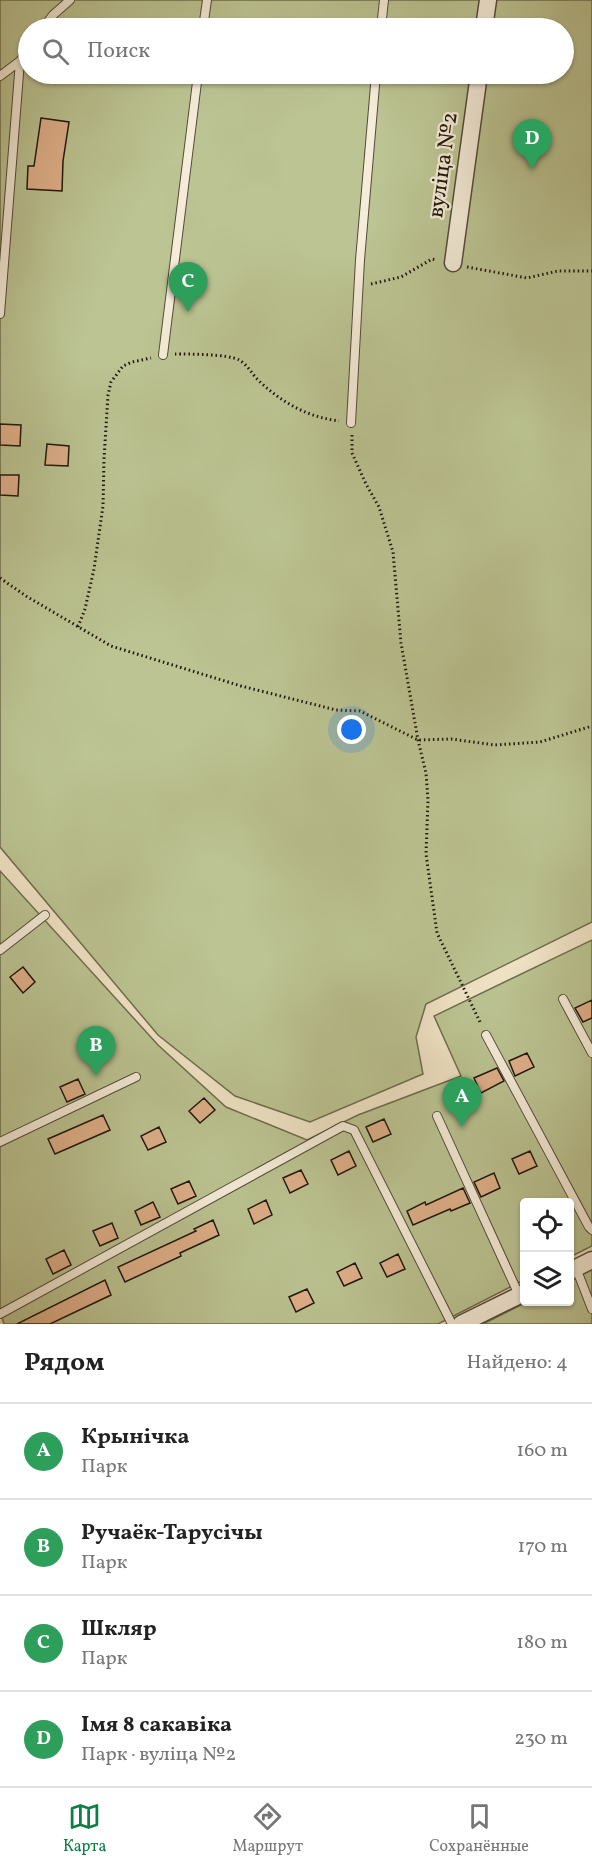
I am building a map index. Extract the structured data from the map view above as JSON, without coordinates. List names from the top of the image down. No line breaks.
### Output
{"streets":{"street":["вуліца №2"]},"page":{"search":"Поиск","pins":["D","C","B","A"],"heading":["Рядом","Найдено: 4"],"list":[{"mark":"A","name":"Крынічка","note":"Парк","value":"160 m"},{"mark":"B","name":"Ручаёк-Тарусічы","note":"Парк","value":"170 m"},{"mark":"C","name":"Шкляр","note":"Парк","value":"180 m"},{"mark":"D","name":"Імя 8 сакавіка","note":"Парк · вуліца №2","value":"230 m"}],"nav":["Карта","Маршрут","Сохранённые"]}}
